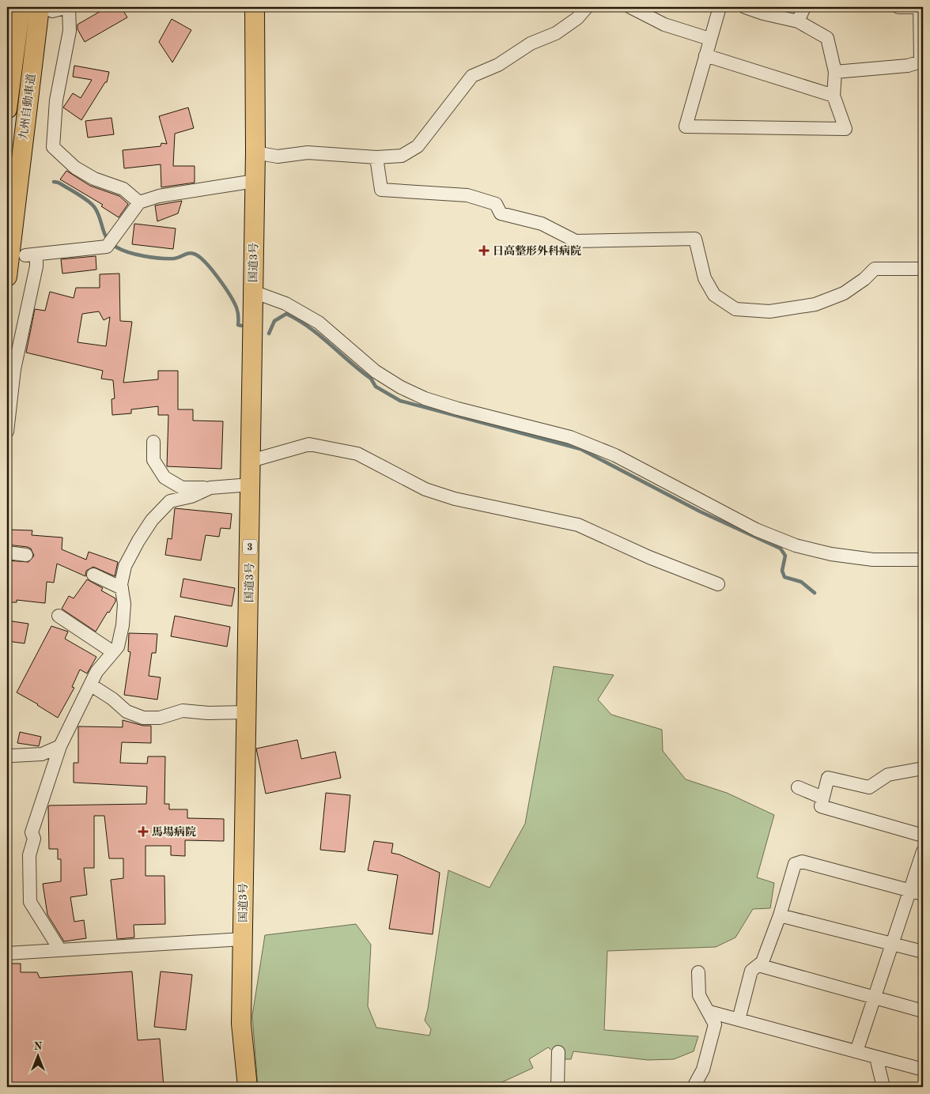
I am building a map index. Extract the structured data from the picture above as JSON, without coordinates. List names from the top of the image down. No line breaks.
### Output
{"streets":{"highway":["九州自動車道","国道3号","3"]},"places":{"health":["日高整形外科病院","馬場病院"]},"north":"top"}
